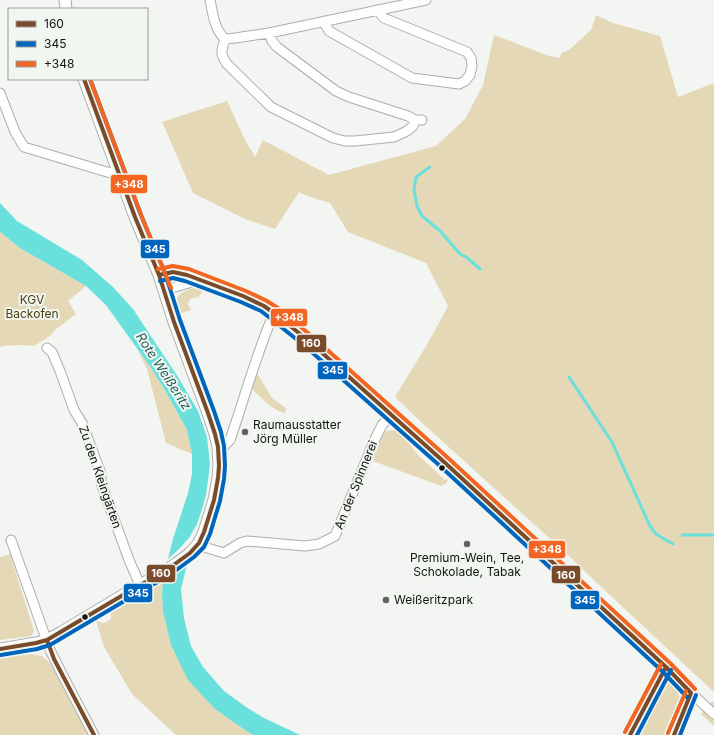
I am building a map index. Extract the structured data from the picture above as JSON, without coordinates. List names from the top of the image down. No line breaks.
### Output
{"streets":{"street":["Zu den Kleingärten","An der Spinnerei"]},"water":["Rote Weißeritz"],"parks":["KGV Backofen"],"places":["Raumausstatter Jörg Müller","Premium-Wein, Tee, Schokolade, Tabak","Weißeritzpark"],"lines":["transit line 160","transit line 345","transit line +348"],"legend":["160","345","+348"]}
